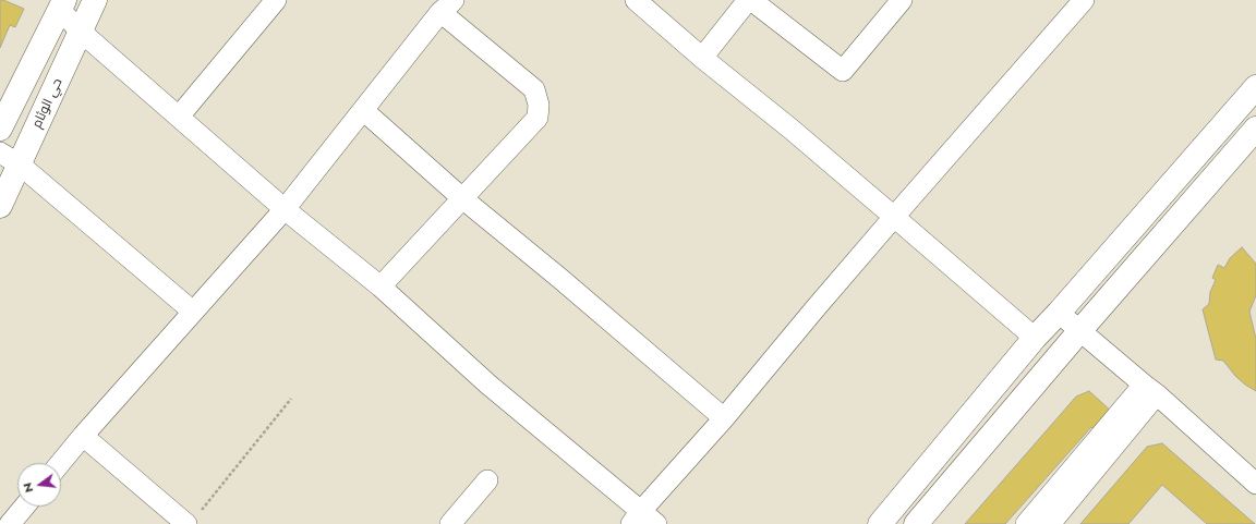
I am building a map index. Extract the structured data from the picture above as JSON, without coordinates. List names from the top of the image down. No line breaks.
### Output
{"streets":{"street":["حي الوئام"]},"north":"left"}
